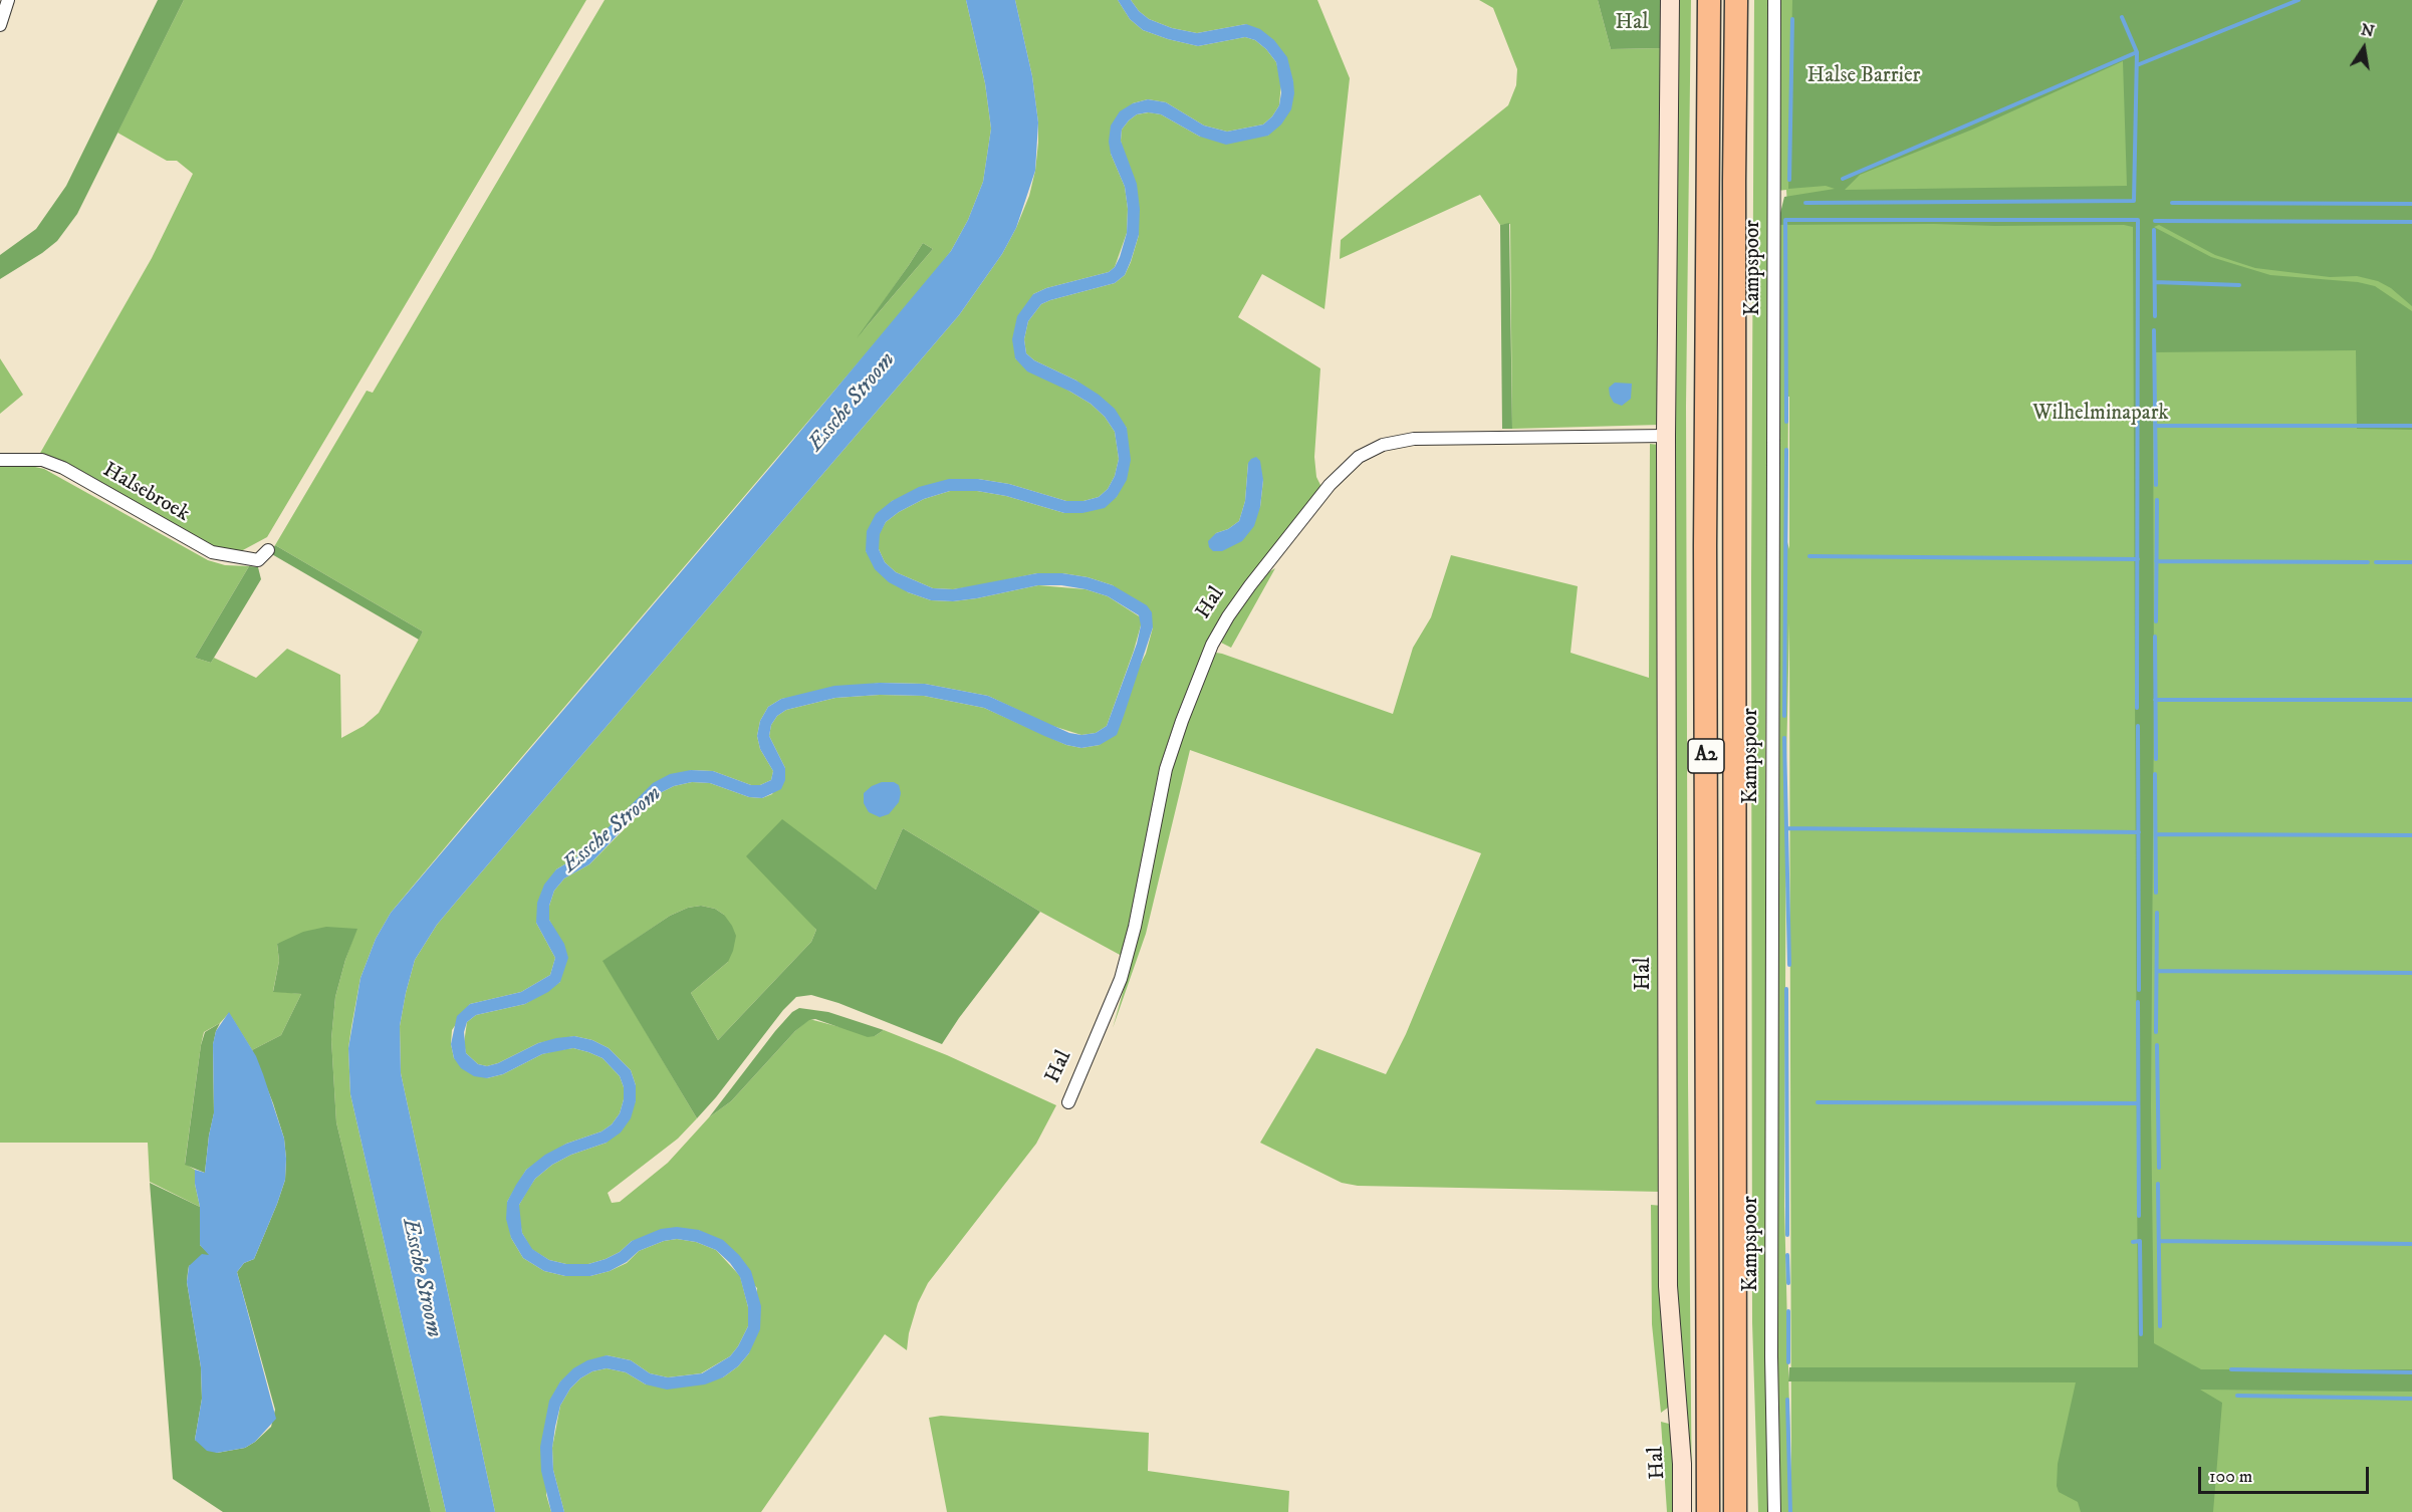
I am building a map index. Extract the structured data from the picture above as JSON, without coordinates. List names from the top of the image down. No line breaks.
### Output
{"streets":{"highway":["A2"],"street":["Kampspoor","Halsebroek","Hal"]},"water":["Essche Stroom"],"parks":["Hal","Halse Barrier","Wilhelminapark"],"scale_bar":"100 m","north":"top"}
